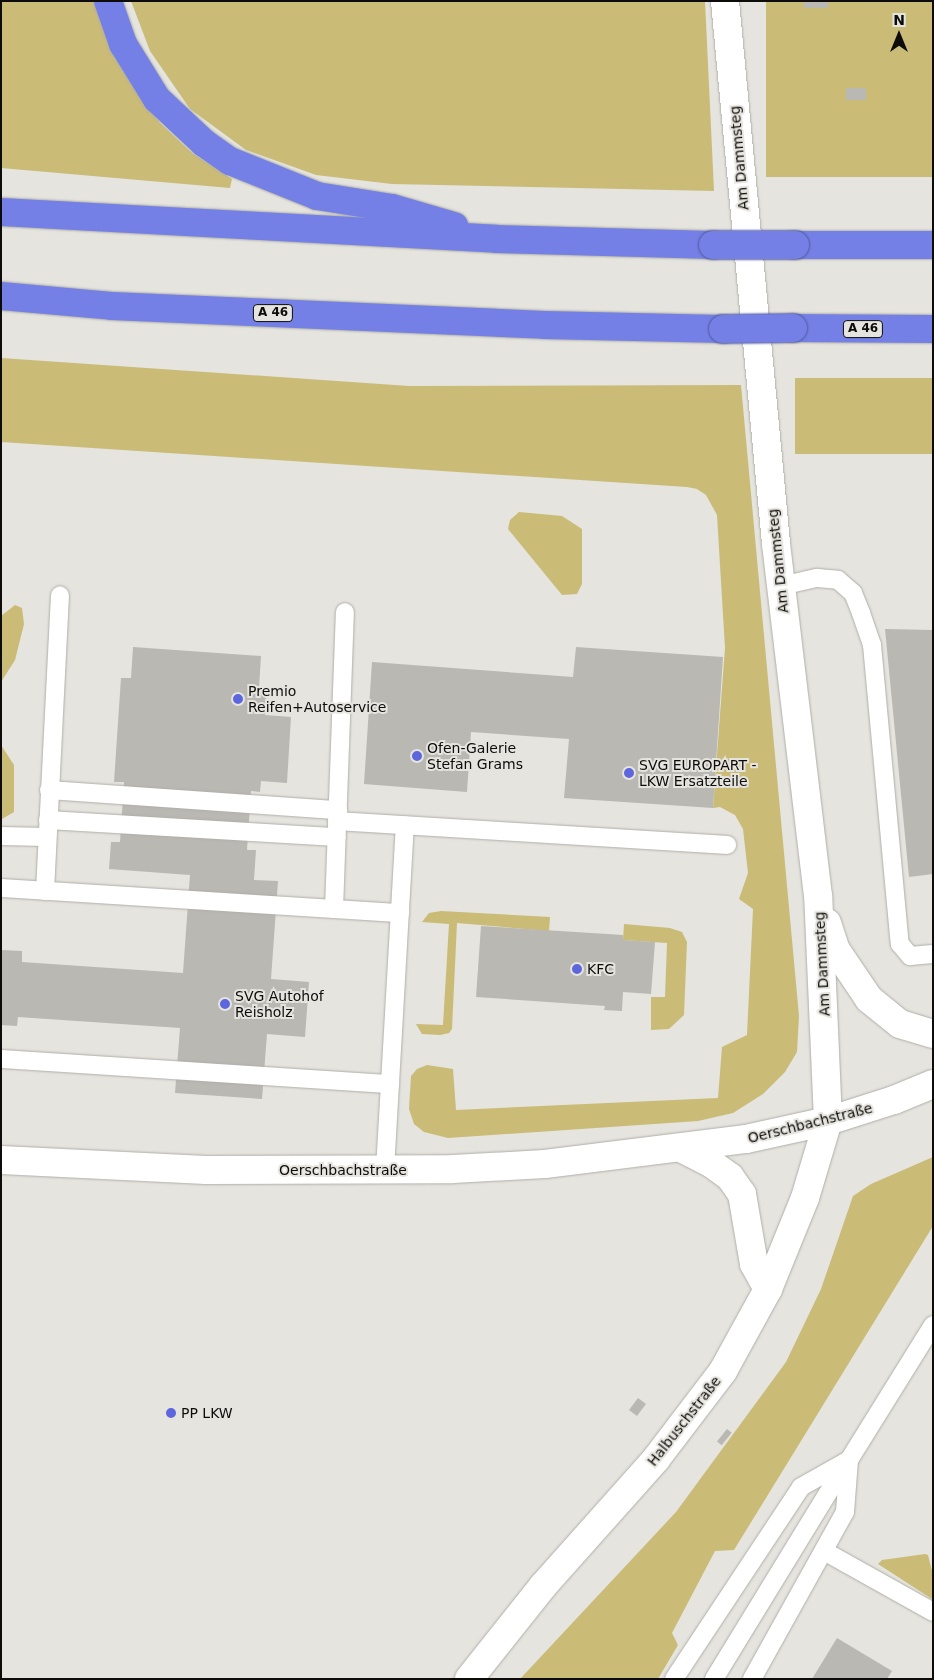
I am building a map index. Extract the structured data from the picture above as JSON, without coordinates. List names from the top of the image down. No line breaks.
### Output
{"streets":{"highway":["A 46"],"main road":["Am Dammsteg","Oerschbachstraße","Halbuschstraße"]},"crossings":[["Am Dammsteg","Oerschbachstraße"],["Am Dammsteg","Halbuschstraße"],["Oerschbachstraße","Halbuschstraße"]],"places":["Premio Reifen+Autoservice","Ofen-Galerie Stefan Grams","SVG EUROPART - LKW Ersatzteile","KFC","SVG Autohof Reisholz","PP LKW"],"north":"top"}
